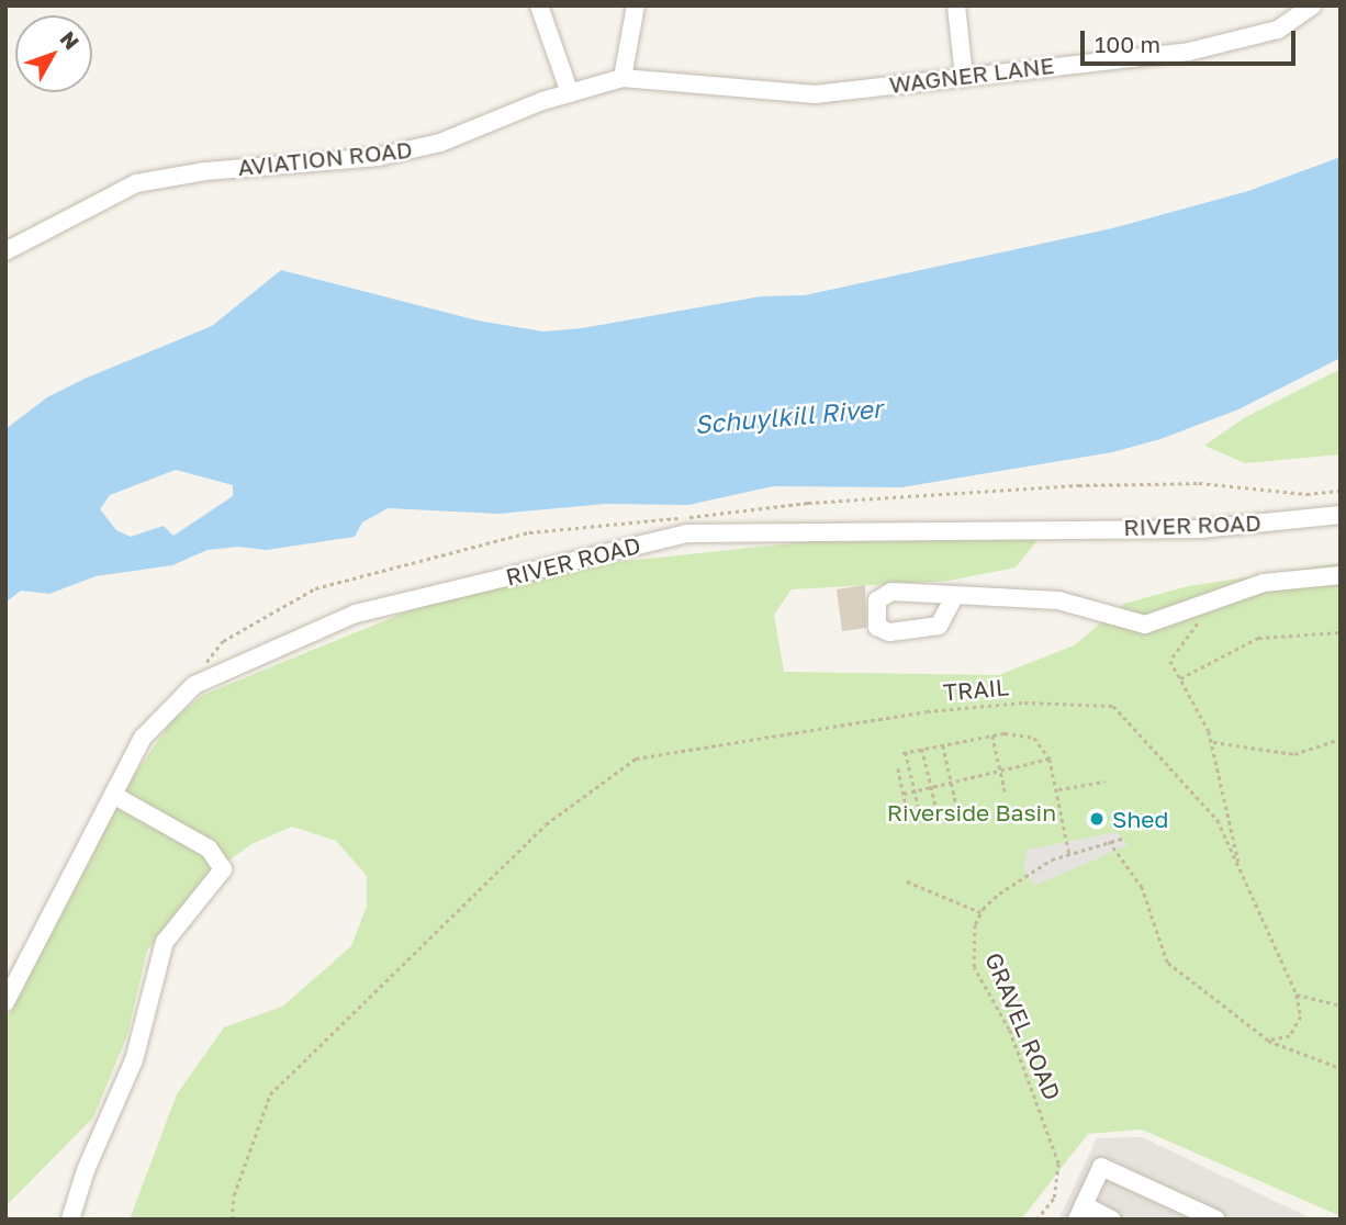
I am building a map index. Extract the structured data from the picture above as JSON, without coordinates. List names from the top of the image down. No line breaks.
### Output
{"streets":{"street":["WAGNER LANE","AVIATION ROAD","RIVER ROAD"],"path":["TRAIL","GRAVEL ROAD"]},"crossings":[["WAGNER LANE","AVIATION ROAD"]],"water":["Schuylkill River"],"parks":["Riverside Basin"],"places":["Shed"],"scale_bar":"100 m","north":"top right"}
